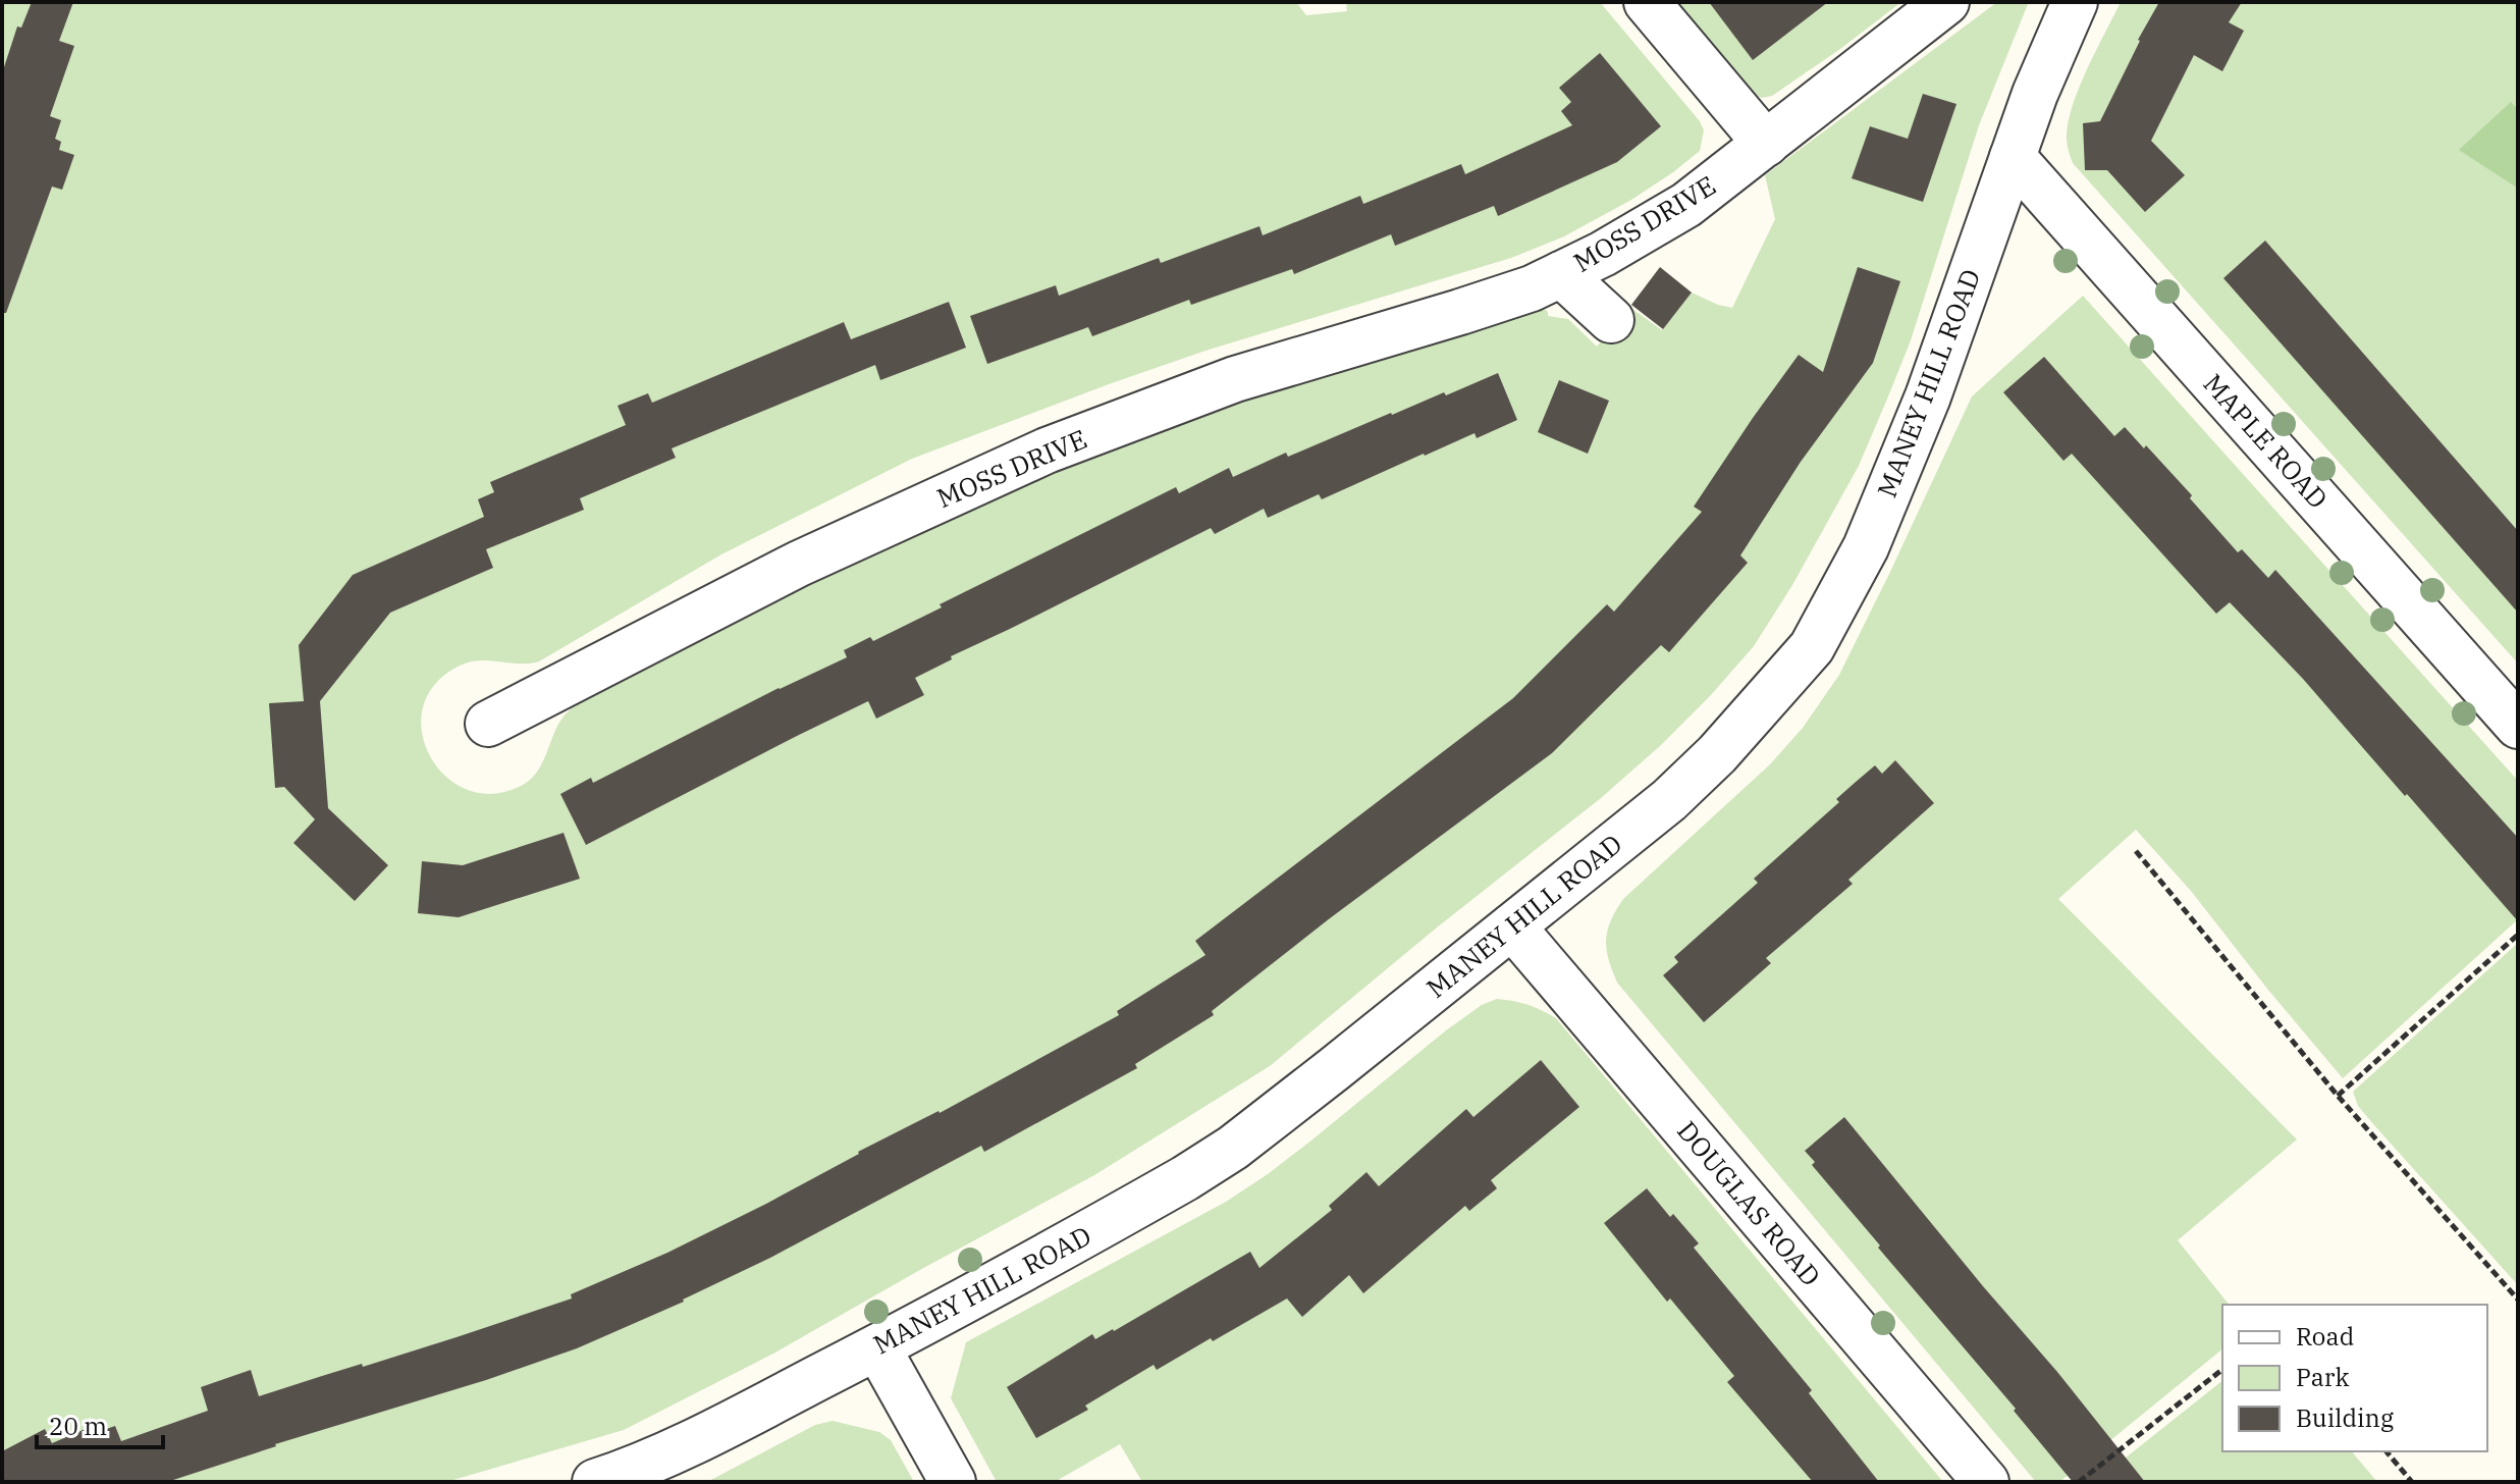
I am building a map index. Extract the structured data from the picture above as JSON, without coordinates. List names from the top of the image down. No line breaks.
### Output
{"streets":{"street":["MOSS DRIVE","MANEY HILL ROAD","MAPLE ROAD","DOUGLAS ROAD"]},"crossings":[["MANEY HILL ROAD","MAPLE ROAD"],["MANEY HILL ROAD","DOUGLAS ROAD"]],"legend":["Road","Park","Building"],"scale_bar":"20 m"}
